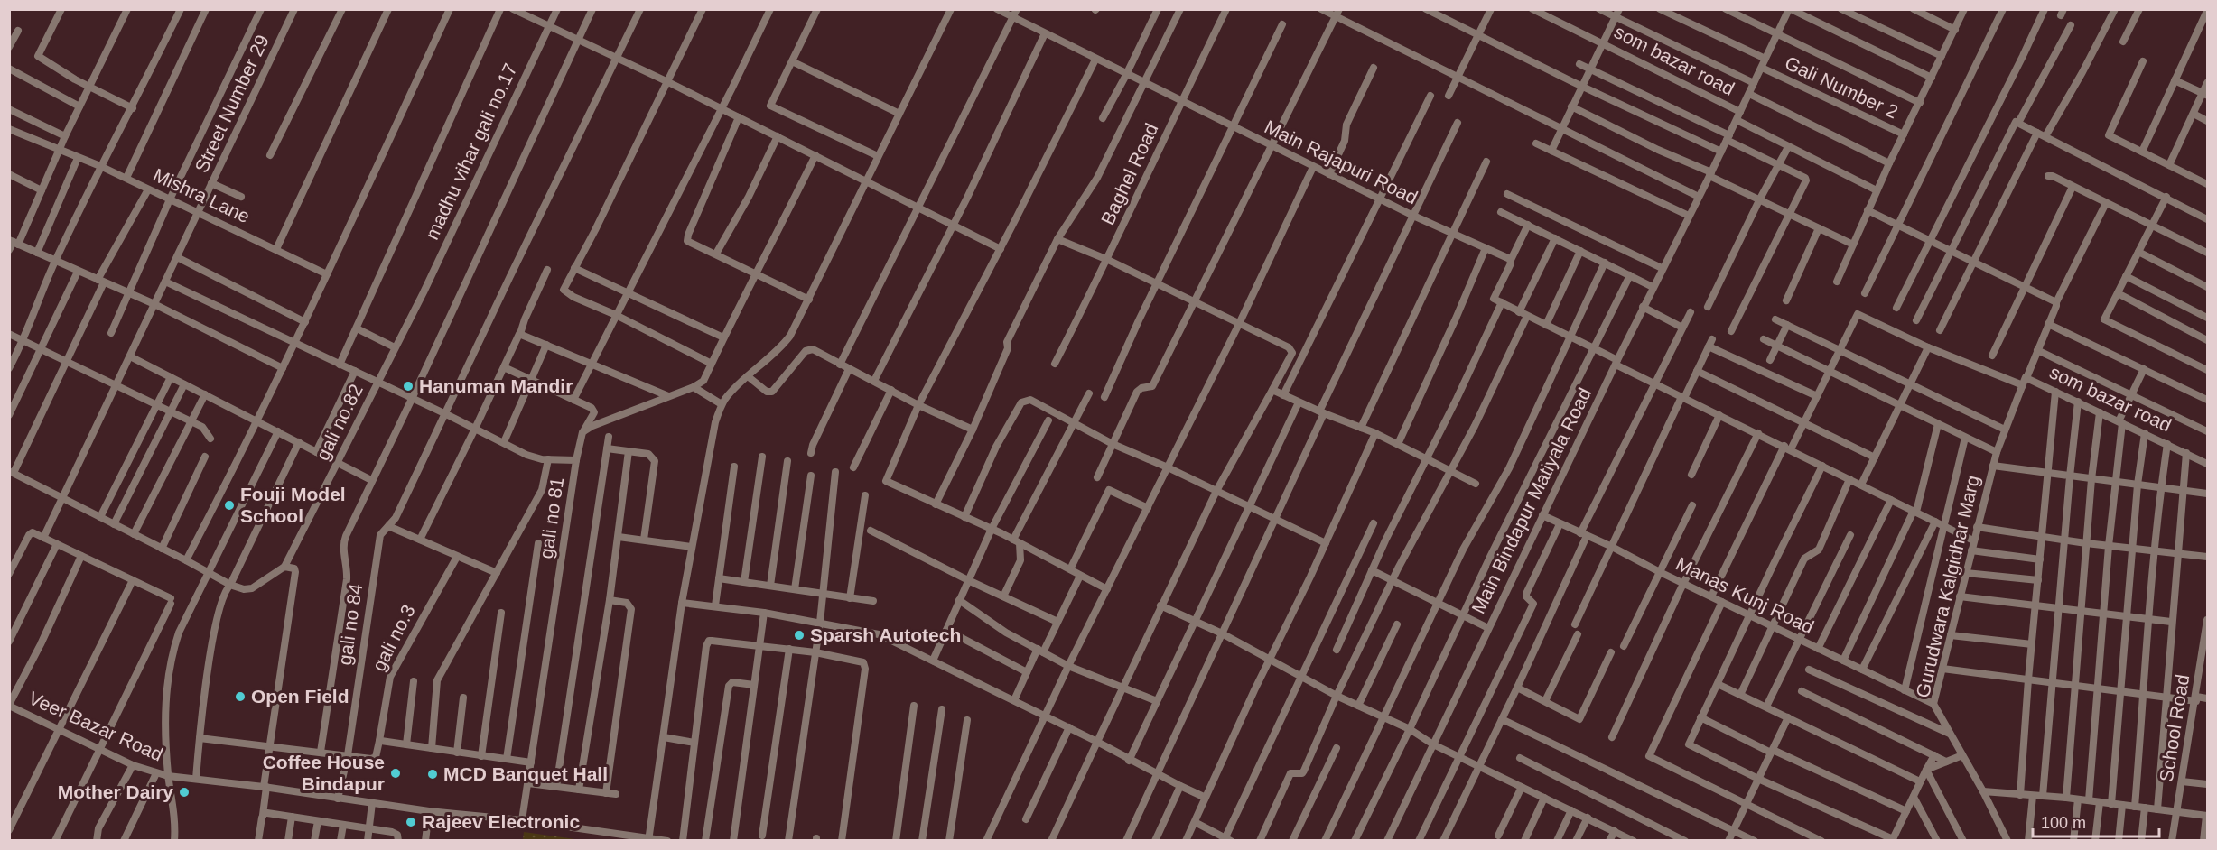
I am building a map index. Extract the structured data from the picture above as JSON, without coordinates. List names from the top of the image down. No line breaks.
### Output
{"streets":{"street":["som bazar road","Gali Number 2","Street Number 29","madhu vihar gali no.17","Main Rajapuri Road","Baghel Road","Mishra Lane","gali no.82","Main Bindapur Matiyala Road","gali no 81","Gurudwara Kalgidhar Marg","Manas Kunj Road","gali no 84","gali no.3","Veer Bazar Road","School Road"]},"crossings":[["som bazar road","Main Bindapur Matiyala Road"],["som bazar road","Gurudwara Kalgidhar Marg"],["Street Number 29","Mishra Lane"],["Street Number 29","gali no 81"],["madhu vihar gali no.17","gali no.82"],["Main Rajapuri Road","Baghel Road"],["gali no.82","gali no 81"],["Main Bindapur Matiyala Road","Manas Kunj Road"],["gali no 81","Veer Bazar Road"],["Gurudwara Kalgidhar Marg","Manas Kunj Road"],["gali no 84","Veer Bazar Road"]],"places":["Hanuman Mandir","Fouji Model School","Sparsh Autotech","Open Field","Coffee House Bindapur","MCD Banquet Hall","Mother Dairy","Rajeev Electronic"],"scale_bar":"100 m"}
